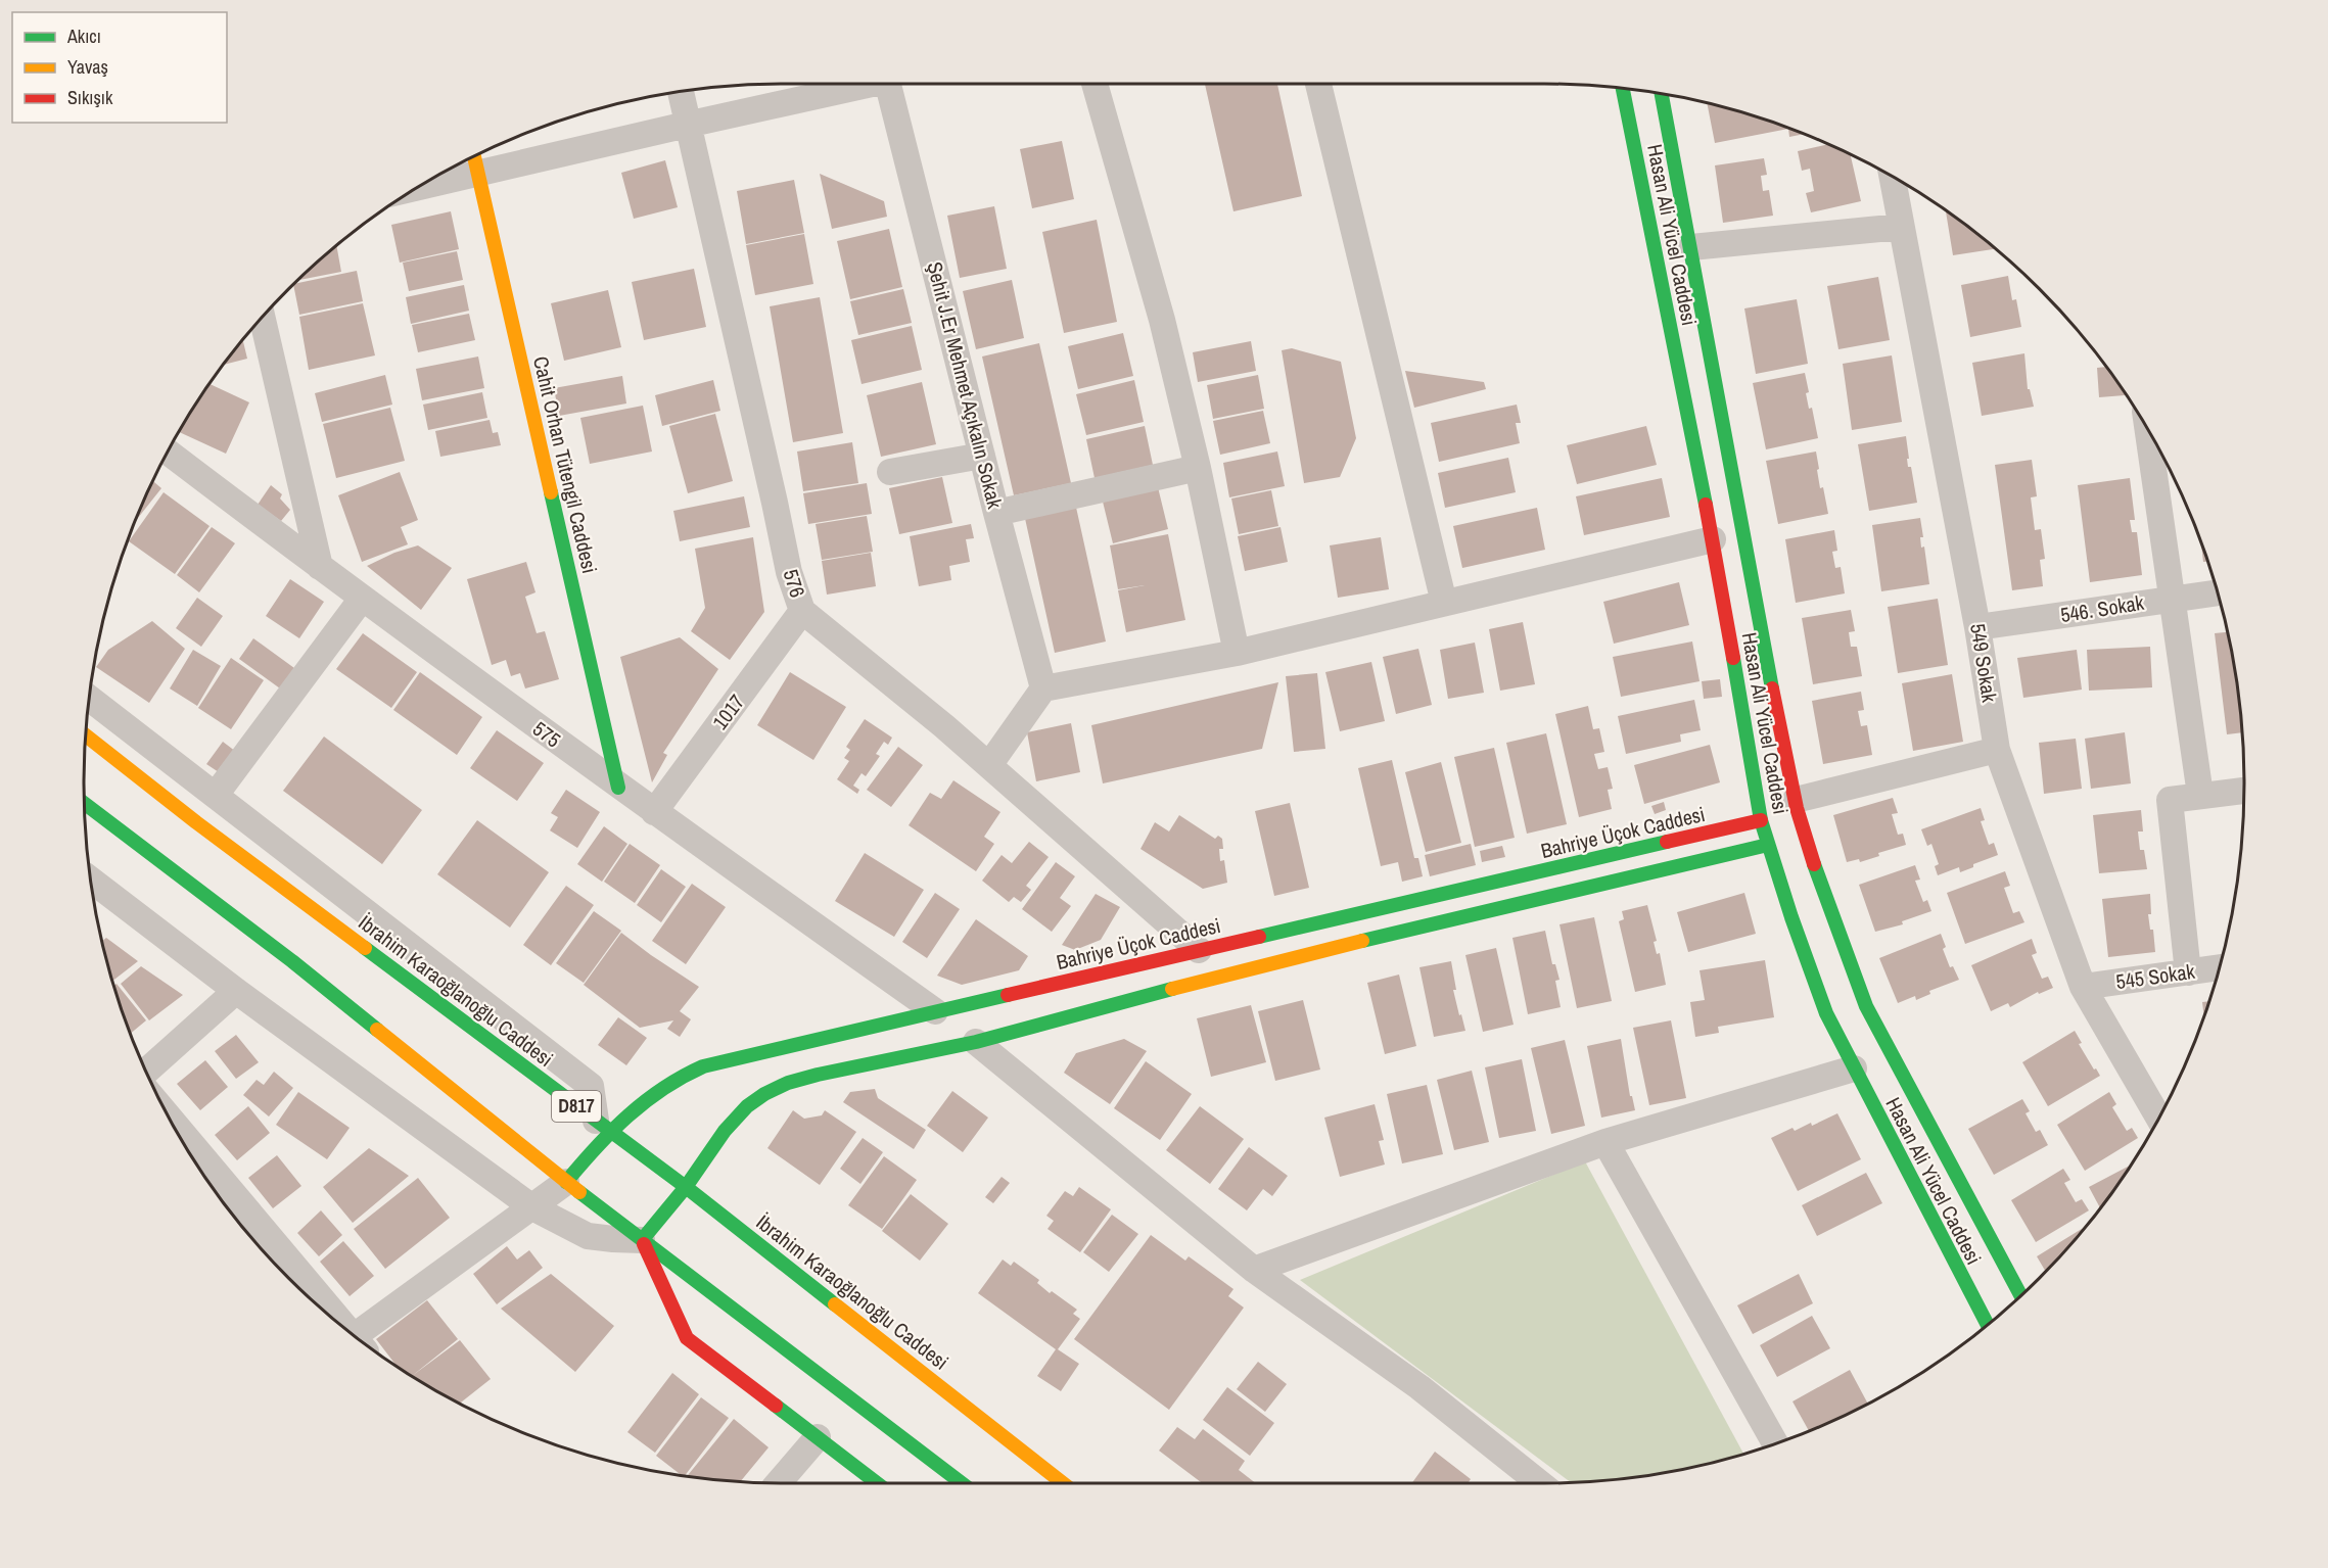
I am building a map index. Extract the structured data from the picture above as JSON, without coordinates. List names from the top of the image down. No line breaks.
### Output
{"streets":{"main road":["Hasan Ali Yücel Caddesi","Cahit Orhan Tütengil Caddesi","Bahriye Üçok Caddesi","İbrahim Karaoğlanoğlu Caddesi","D817"],"street":["Şehit J.Er Mehmet Açıkalın Sokak","576","546. Sokak","549 Sokak","1017","575","545 Sokak"]},"crossings":[["Hasan Ali Yücel Caddesi","Bahriye Üçok Caddesi"],["Cahit Orhan Tütengil Caddesi","575"],["576","1017"],["576","Bahriye Üçok Caddesi"],["546. Sokak","549 Sokak"],["549 Sokak","545 Sokak"],["1017","575"],["575","Bahriye Üçok Caddesi"],["Bahriye Üçok Caddesi","İbrahim Karaoğlanoğlu Caddesi"]],"legend":["Akıcı","Yavaş","Sıkışık"]}
